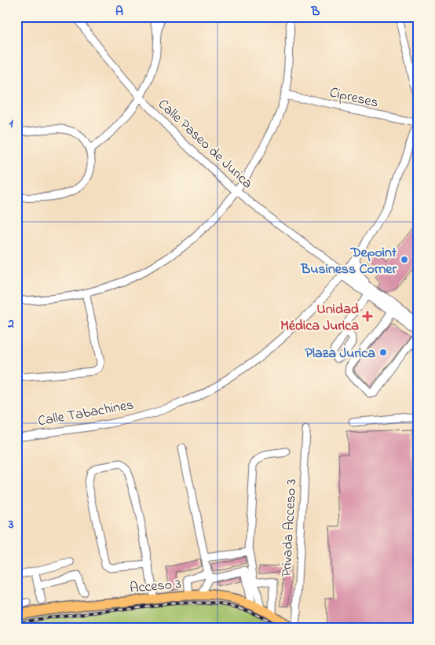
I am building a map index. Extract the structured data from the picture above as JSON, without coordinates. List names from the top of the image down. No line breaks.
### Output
{"streets":{"main road":["Acceso 3"],"street":["Cipreses","Calle Paseo de Jurica","Calle Tabachines","Privada Acceso 3"]},"crossings":[["Cipreses","Calle Tabachines"],["Calle Paseo de Jurica","Calle Tabachines"]],"places":{"other":["Depoint Business Corner","Plaza Jurica"],"health":["Unidad Médica Jurica"]},"grid":{"columns":["A","B"],"rows":["1","2","3"]}}
